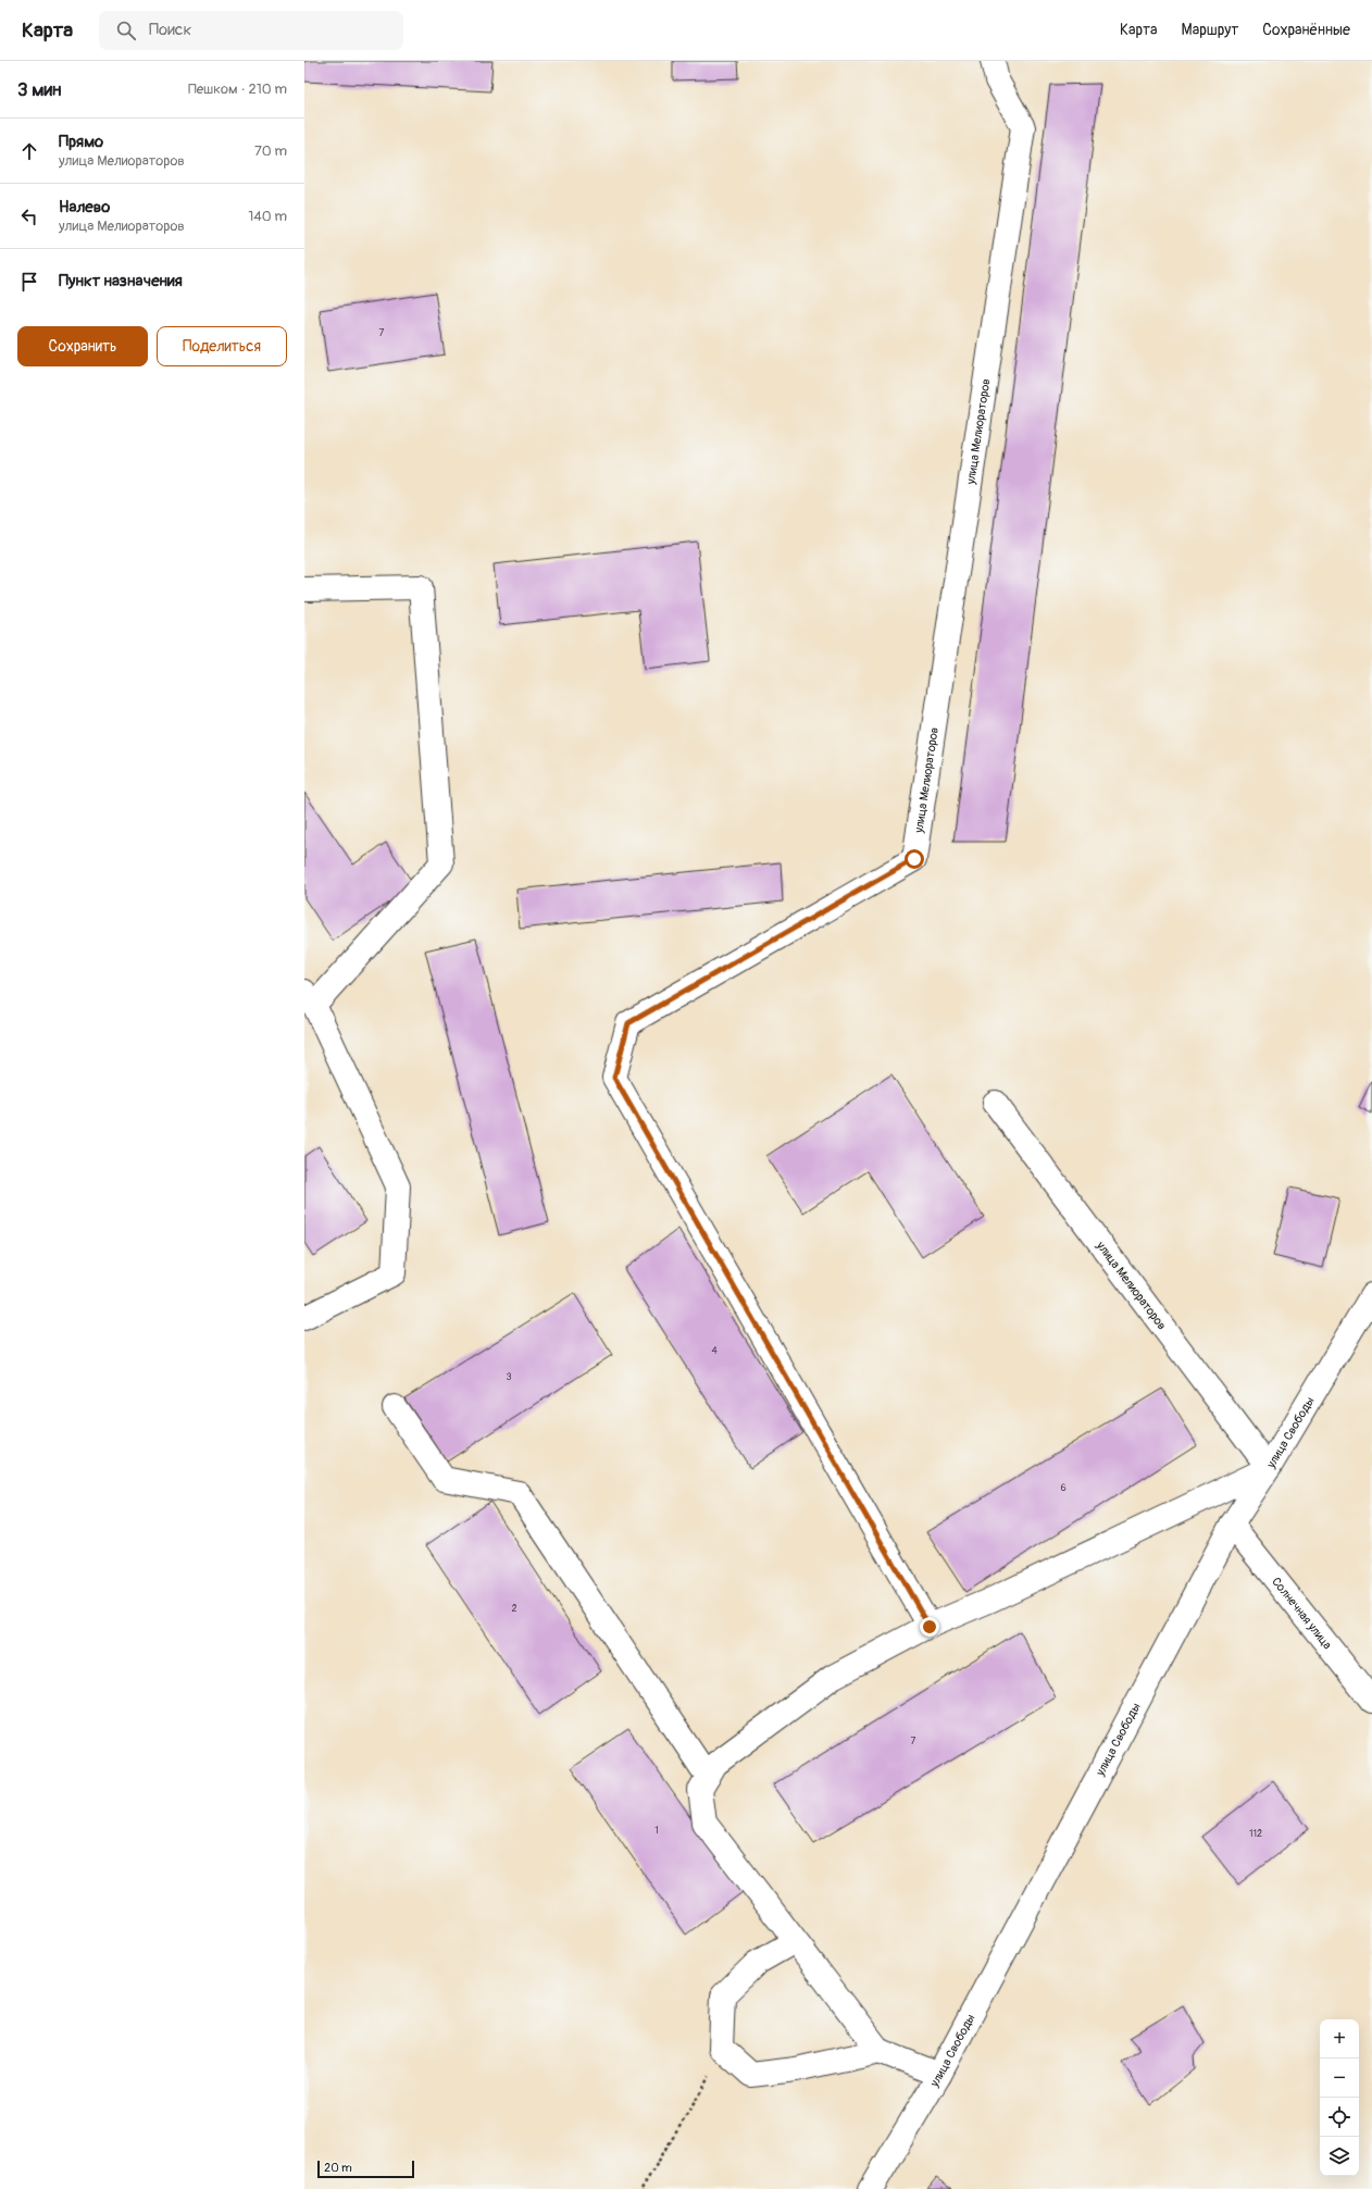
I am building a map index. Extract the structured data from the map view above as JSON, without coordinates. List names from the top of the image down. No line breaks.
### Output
{"streets":{"street":["улица Мелиораторов","улица Свободы","Солнечная улица"]},"crossings":[["улица Мелиораторов","улица Свободы"],["улица Свободы","Солнечная улица"]],"house_numbers":["7","4","3","6","2","7","1","112"],"scale_bar":"20 m","page":{"header":"Карта","search":"Поиск","nav":["Карта","Маршрут","Сохранённые"],"heading":["3 мин","Пешком · 210 m"],"list":[["Прямо","улица Мелиораторов","70 m"],["Налево","улица Мелиораторов","140 m"],"Пункт назначения"],"buttons":["Сохранить","Поделиться"],"map_buttons":["+","−"],"scale":"20 m"}}
